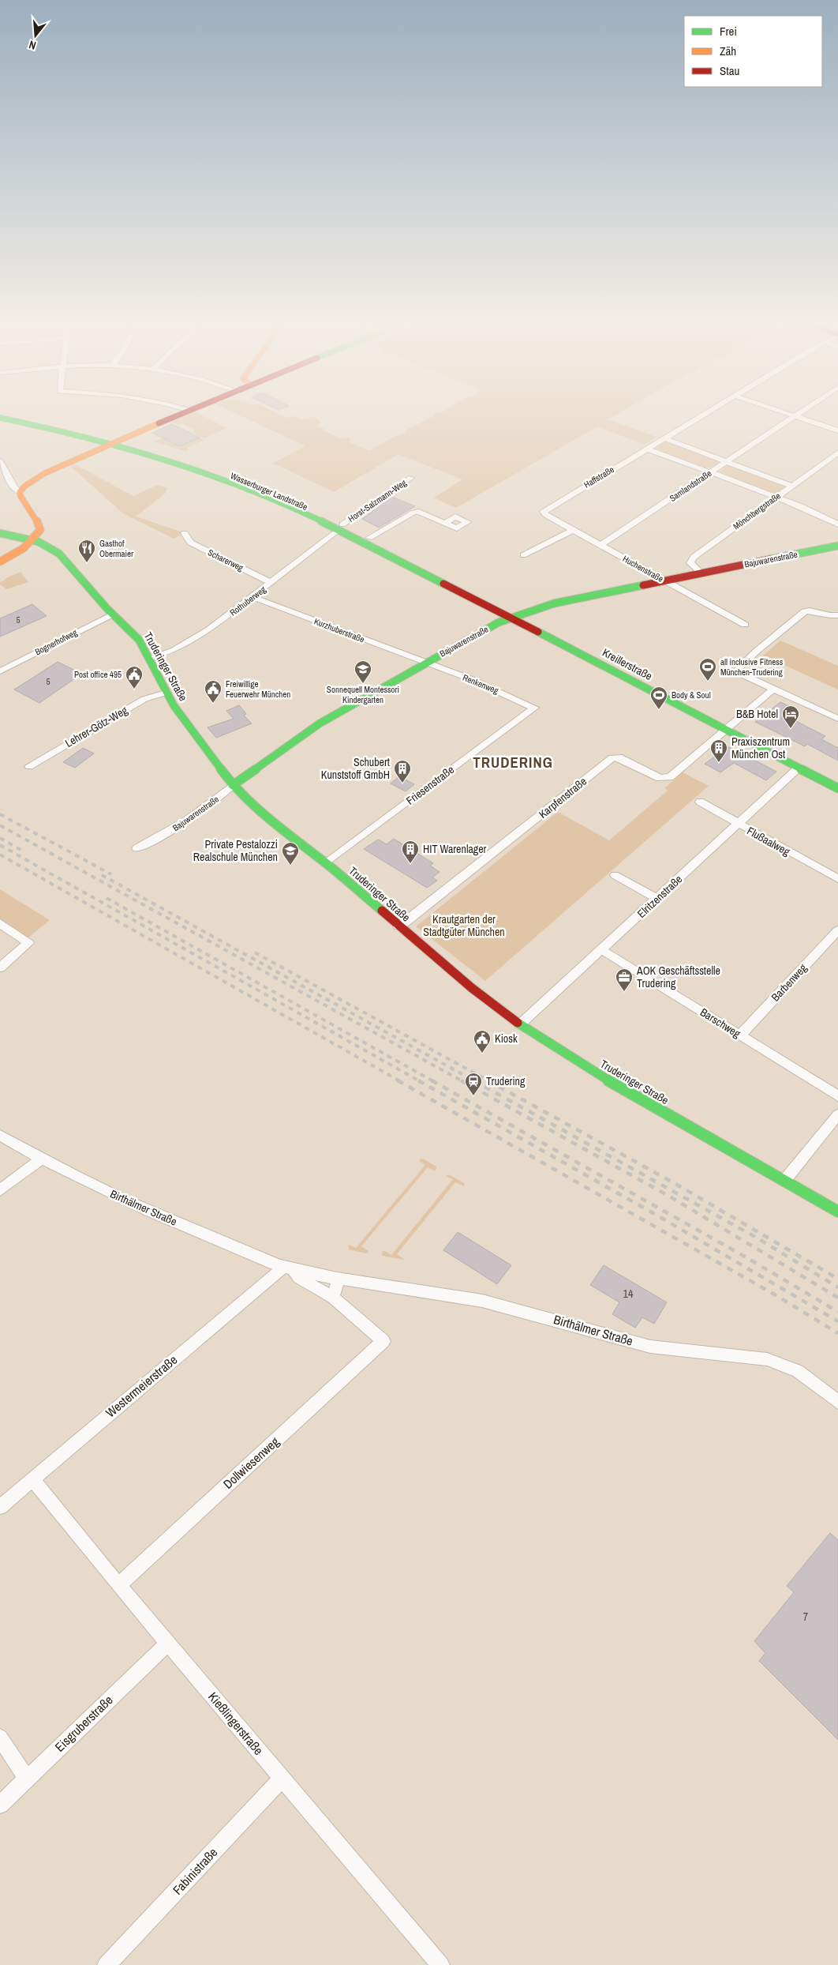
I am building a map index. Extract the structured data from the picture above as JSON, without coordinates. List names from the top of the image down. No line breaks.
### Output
{"streets":{"main road":["Wasserburger Landstraße","Bajuwarenstraße","Kreillerstraße","Truderinger Straße"],"street":["Haffstraße","Samlandstraße","Horst-Salzmann-Weg","Mönchbergstraße","Scharerweg","Huchenstraße","Rothuberweg","Kurzhuberstraße","Bognerhofweg","Renkenweg","Lehrer-Götz-Weg","Friesenstraße","Karpfenstraße","Flußaalweg","Elritzenstraße","Barbenweg","Barschweg","Birthälmer Straße","Westermeierstraße","Dollwiesenweg","Eisgruberstraße","Kießlingerstraße","Fabinistraße"]},"crossings":[["Haffstraße","Huchenstraße"],["Samlandstraße","Huchenstraße"],["Wasserburger Landstraße","Horst-Salzmann-Weg"],["Wasserburger Landstraße","Bajuwarenstraße"],["Wasserburger Landstraße","Rothuberweg"],["Wasserburger Landstraße","Kreillerstraße"],["Horst-Salzmann-Weg","Rothuberweg"],["Mönchbergstraße","Bajuwarenstraße"],["Bajuwarenstraße","Huchenstraße"],["Bajuwarenstraße","Kurzhuberstraße"],["Bajuwarenstraße","Kreillerstraße"],["Bajuwarenstraße","Truderinger Straße"],["Bajuwarenstraße","Renkenweg"],["Scharerweg","Rothuberweg"],["Rothuberweg","Kurzhuberstraße"],["Rothuberweg","Truderinger Straße"],["Kurzhuberstraße","Renkenweg"],["Bognerhofweg","Truderinger Straße"],["Kreillerstraße","Karpfenstraße"],["Kreillerstraße","Elritzenstraße"],["Truderinger Straße","Lehrer-Götz-Weg"],["Truderinger Straße","Friesenstraße"],["Truderinger Straße","Karpfenstraße"],["Truderinger Straße","Elritzenstraße"],["Renkenweg","Friesenstraße"],["Flußaalweg","Elritzenstraße"],["Elritzenstraße","Barschweg"],["Barbenweg","Barschweg"],["Birthälmer Straße","Westermeierstraße"],["Birthälmer Straße","Dollwiesenweg"],["Westermeierstraße","Kießlingerstraße"],["Dollwiesenweg","Kießlingerstraße"],["Eisgruberstraße","Kießlingerstraße"],["Kießlingerstraße","Fabinistraße"]],"districts":["TRUDERING"],"parks":["Krautgarten der Stadtgüter München"],"places":{"restaurant":["Gasthof Obermaier"],"sports":["all inclusive Fitness München-Trudering","Body & Soul"],"school or university":["Sonnequell Montessori Kindergarten","Private Pestalozzi Realschule München"],"public building":["Post office 495","Freiwillige Feuerwehr München","Kiosk"],"hotel":["B&B Hotel"],"building":["Praxiszentrum München Ost","Schubert Kunststoff GmbH","HIT Warenlager"],"office":["AOK Geschäftsstelle Trudering"],"station":["Trudering"]},"house_numbers":["5","5","14","7"],"legend":["Frei","Zäh","Stau"],"north":"bottom"}
